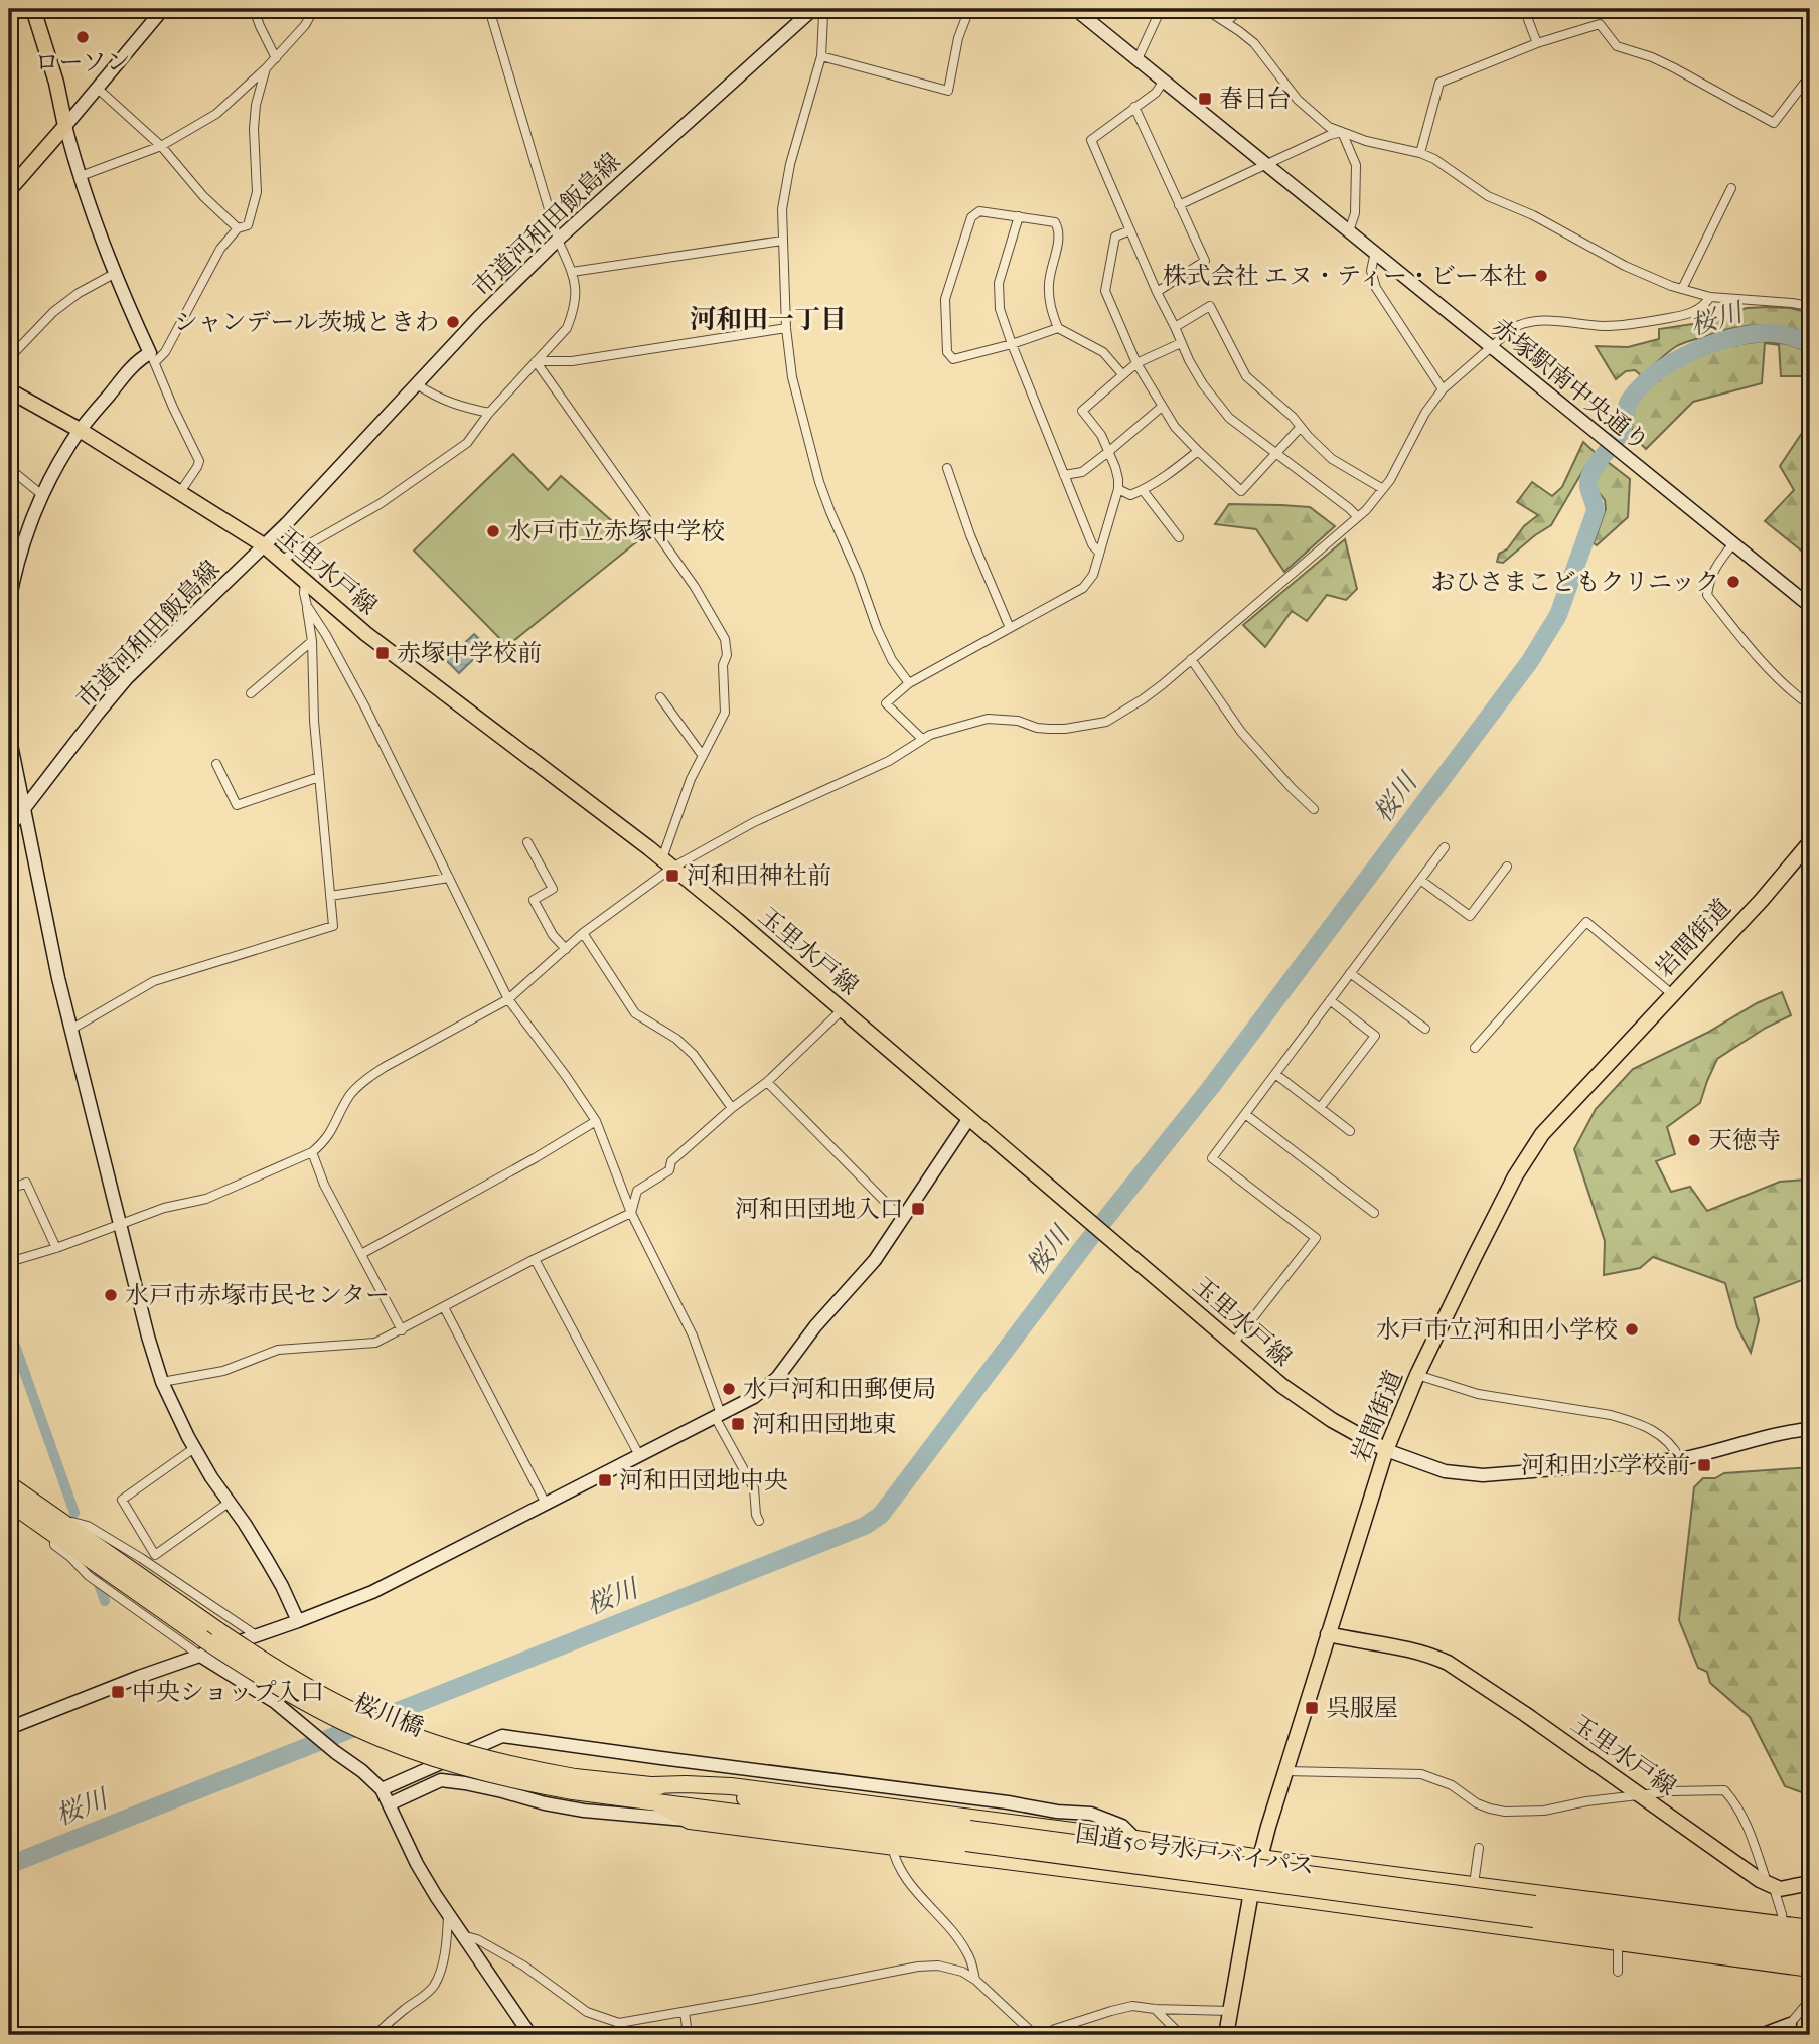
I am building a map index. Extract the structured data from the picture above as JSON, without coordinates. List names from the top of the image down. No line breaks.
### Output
{"streets":{"highway":["桜川橋","国道50号水戸バイパス"],"main road":["玉里水戸線","岩間街道"],"street":["市道河和田飯島線","赤塚駅南中央通り"]},"crossings":[["市道河和田飯島線","玉里水戸線"],["玉里水戸線","岩間街道"],["桜川橋","国道50号水戸バイパス"]],"districts":["河和田一丁目"],"water":["桜川"],"places":{"other":["ローソン","株式会社 エヌ・ティー・ビー本社","シャンデール茨城ときわ","水戸市立赤塚中学校","おひさまこどもクリニック","天徳寺","水戸市赤塚市民センター","水戸市立河和田小学校","水戸河和田郵便局"],"transit":["春日台","赤塚中学校前","河和田神社前","河和田団地入口","河和田団地東","河和田小学校前","河和田団地中央","中央ショップ入口","呉服屋"]}}
